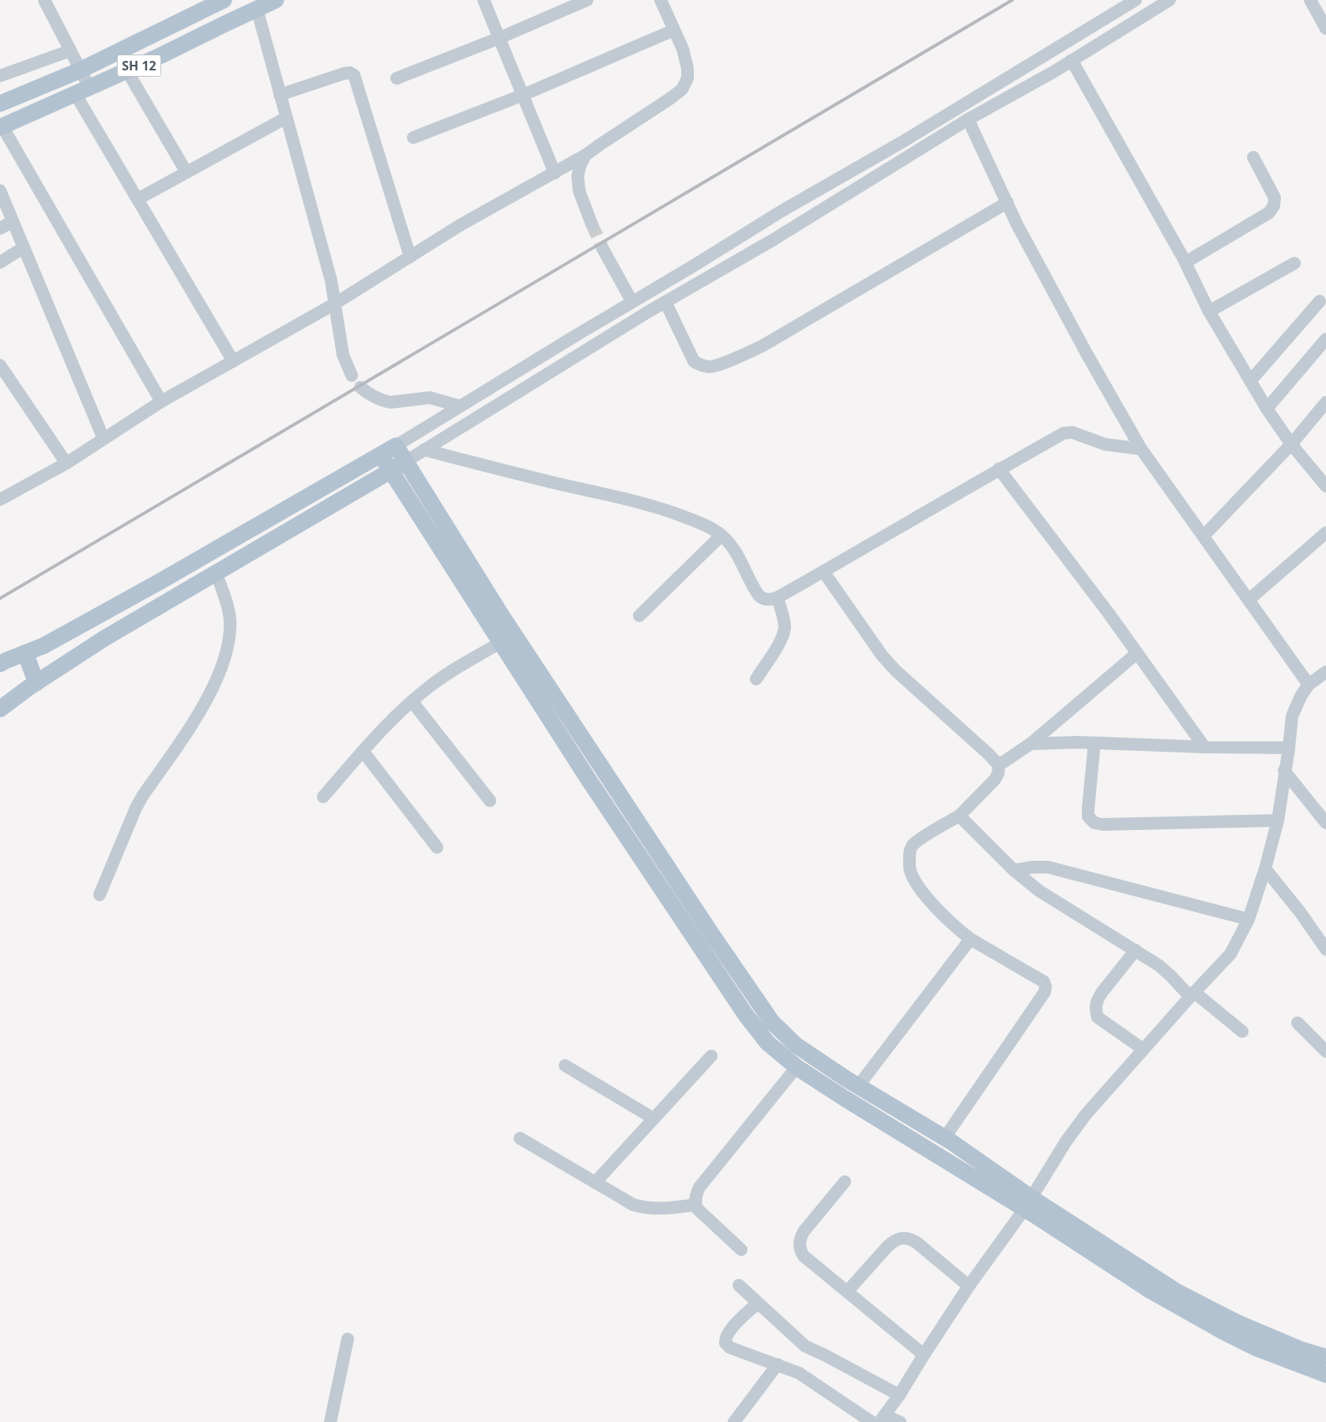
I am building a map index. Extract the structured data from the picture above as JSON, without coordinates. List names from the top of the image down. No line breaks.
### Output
{"streets":{"main road":["SH 12"]}}
